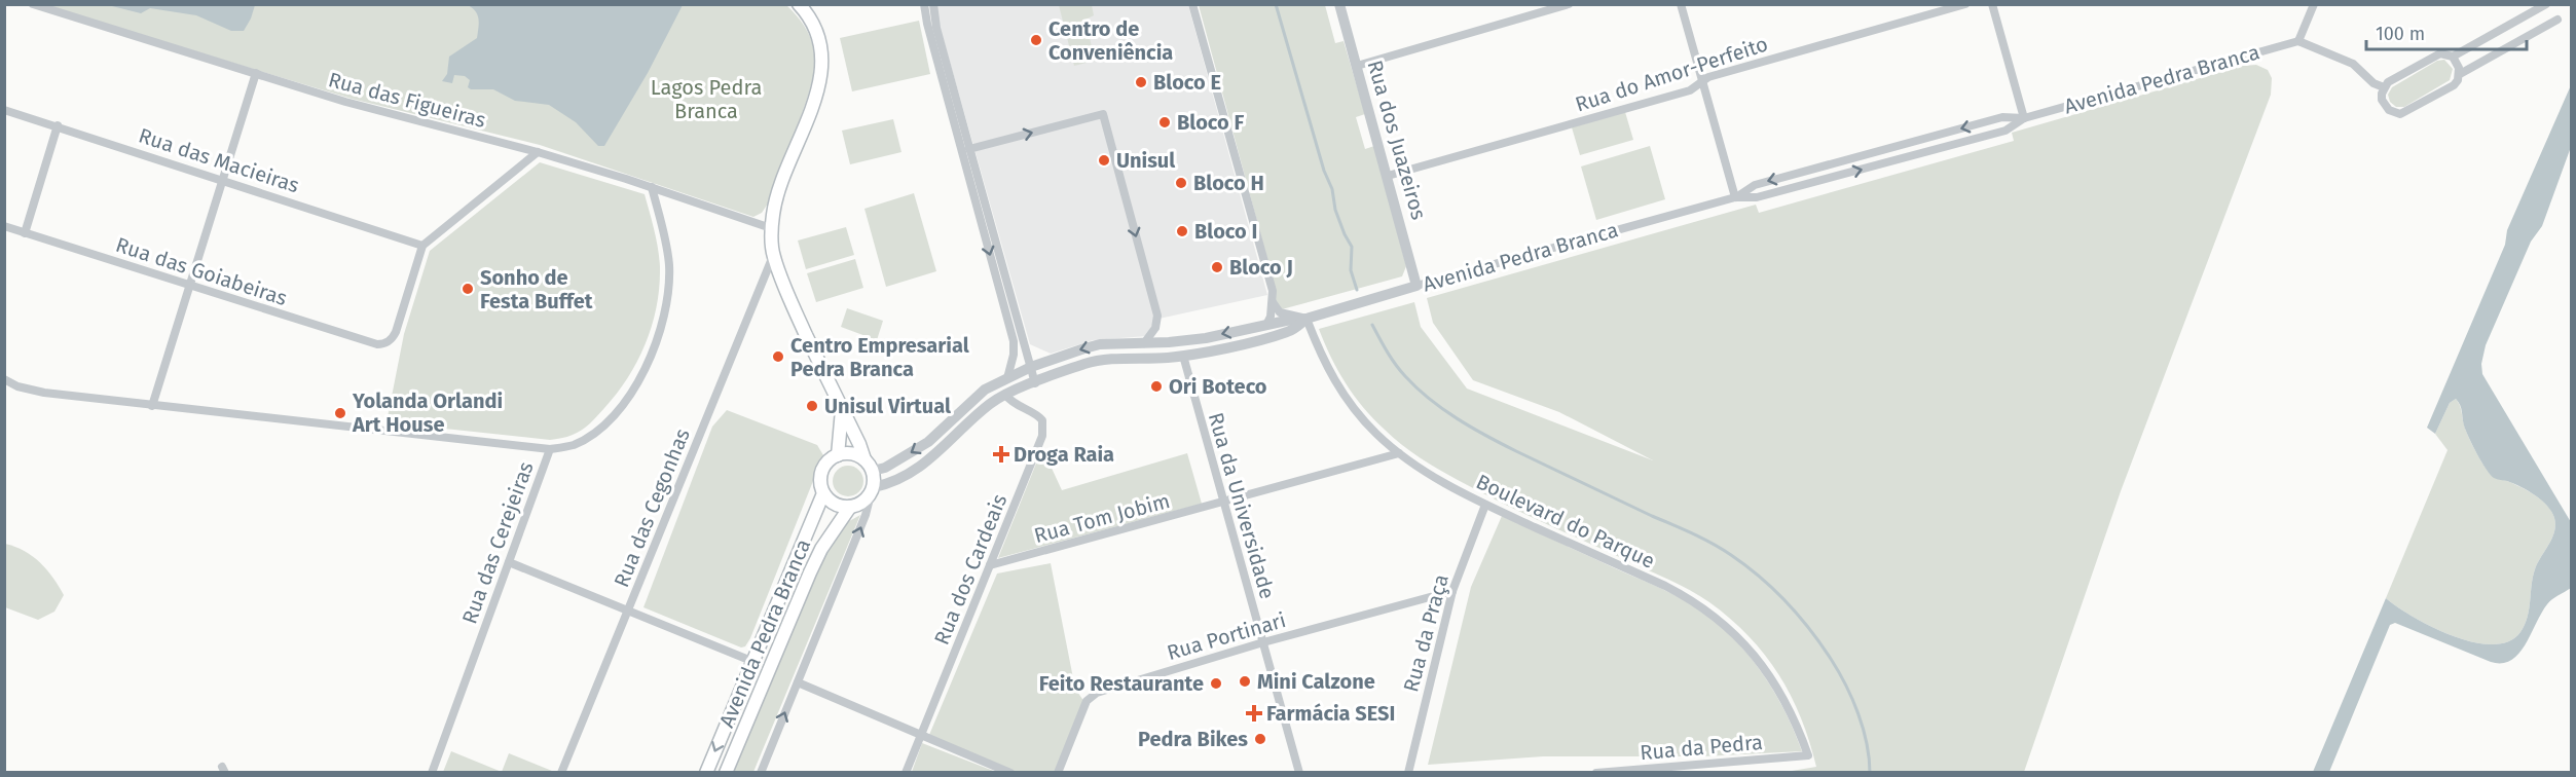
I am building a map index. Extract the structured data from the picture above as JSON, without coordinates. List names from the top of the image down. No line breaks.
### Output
{"streets":{"main road":["Avenida Pedra Branca"],"street":["Rua do Amor-Perfeito","Rua das Figueiras","Rua dos Juazeiros","Rua das Macieiras","Rua das Goiabeiras","Rua da Universidade","Rua das Cegonhas","Rua Tom Jobim","Boulevard do Parque","Rua das Cerejeiras","Rua dos Cardeais","Rua da Praça","Rua Portinari","Rua da Pedra"]},"crossings":[["Rua do Amor-Perfeito","Rua dos Juazeiros"],["Avenida Pedra Branca","Rua dos Juazeiros"],["Avenida Pedra Branca","Rua da Universidade"],["Avenida Pedra Branca","Boulevard do Parque"],["Avenida Pedra Branca","Rua dos Cardeais"],["Rua das Figueiras","Rua das Cerejeiras"],["Rua das Macieiras","Rua das Goiabeiras"],["Rua da Universidade","Rua Tom Jobim"],["Rua da Universidade","Rua Portinari"],["Rua Tom Jobim","Boulevard do Parque"],["Rua Tom Jobim","Rua dos Cardeais"],["Boulevard do Parque","Rua da Praça"],["Boulevard do Parque","Rua da Pedra"],["Rua da Praça","Rua Portinari"]],"parks":["Lagos Pedra Branca"],"places":{"other":["Centro de Conveniência","Bloco E","Bloco F","Unisul","Bloco H","Bloco I","Bloco J","Sonho de Festa Buffet","Centro Empresarial Pedra Branca","Ori Boteco","Unisul Virtual","Yolanda Orlandi Art House","Mini Calzone","Feito Restaurante","Pedra Bikes"],"health":["Droga Raia","Farmácia SESI"]},"scale_bar":"100 m"}
